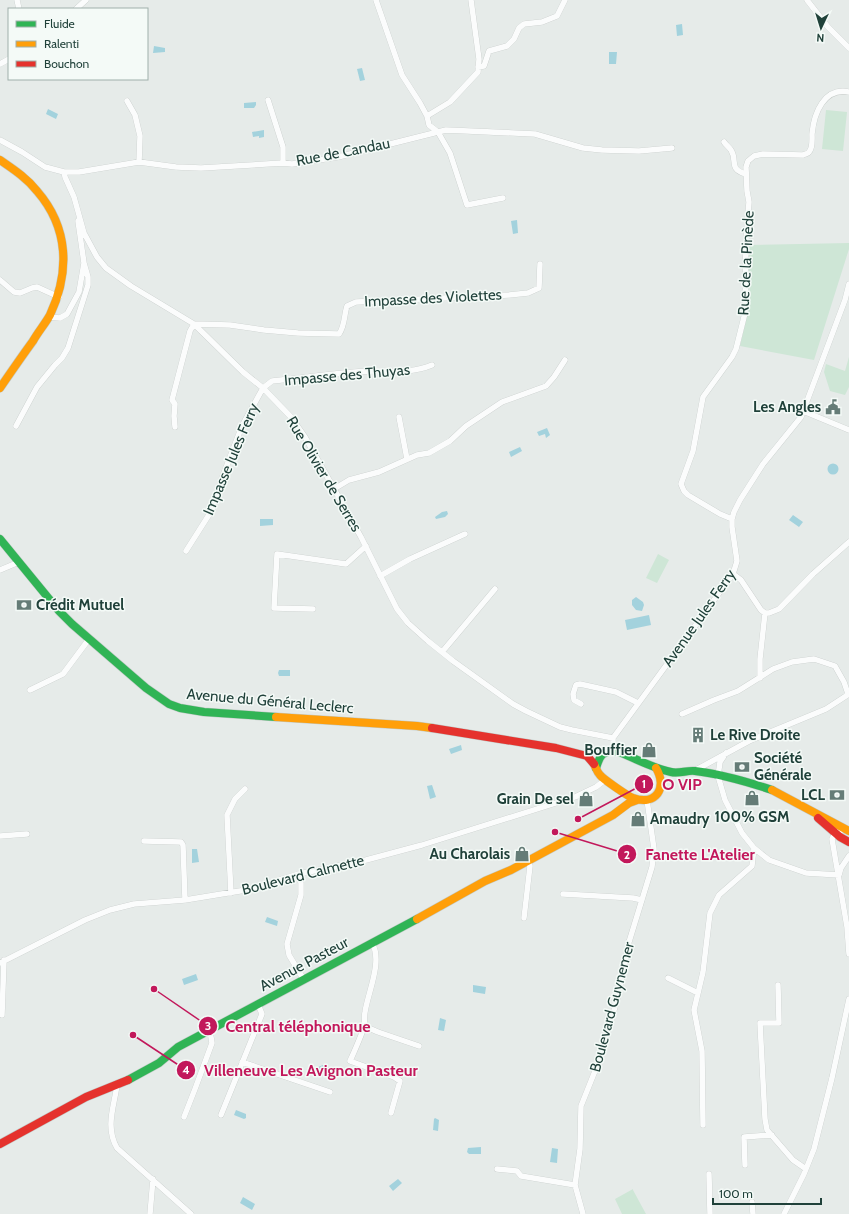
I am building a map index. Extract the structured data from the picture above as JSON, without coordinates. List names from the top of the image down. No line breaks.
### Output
{"streets":{"main road":["Avenue du Général Leclerc","Avenue Pasteur"],"street":["Rue de Candau","Rue de la Pinède","Impasse des Violettes","Impasse des Thuyas","Impasse Jules Ferry","Rue Olivier de Serres","Avenue Jules Ferry","Boulevard Calmette","Boulevard Guynemer"]},"crossings":[["Rue de Candau","Rue Olivier de Serres"],["Rue de la Pinède","Avenue Jules Ferry"],["Impasse des Violettes","Rue Olivier de Serres"],["Impasse des Thuyas","Impasse Jules Ferry"],["Impasse des Thuyas","Rue Olivier de Serres"],["Impasse Jules Ferry","Rue Olivier de Serres"],["Rue Olivier de Serres","Avenue Jules Ferry"]],"places":{"public building":["Les Angles"],"bank":["Crédit Mutuel","Société Générale","LCL"],"building":["Le Rive Droite"],"shop":["Bouffier","100% GSM","Grain De sel","Amaudry","Au Charolais"],"other":["O VIP","Fanette L'Atelier","Central téléphonique","Villeneuve Les Avignon Pasteur"]},"legend":["Fluide","Ralenti","Bouchon"],"scale_bar":"100 m","north":"bottom"}
